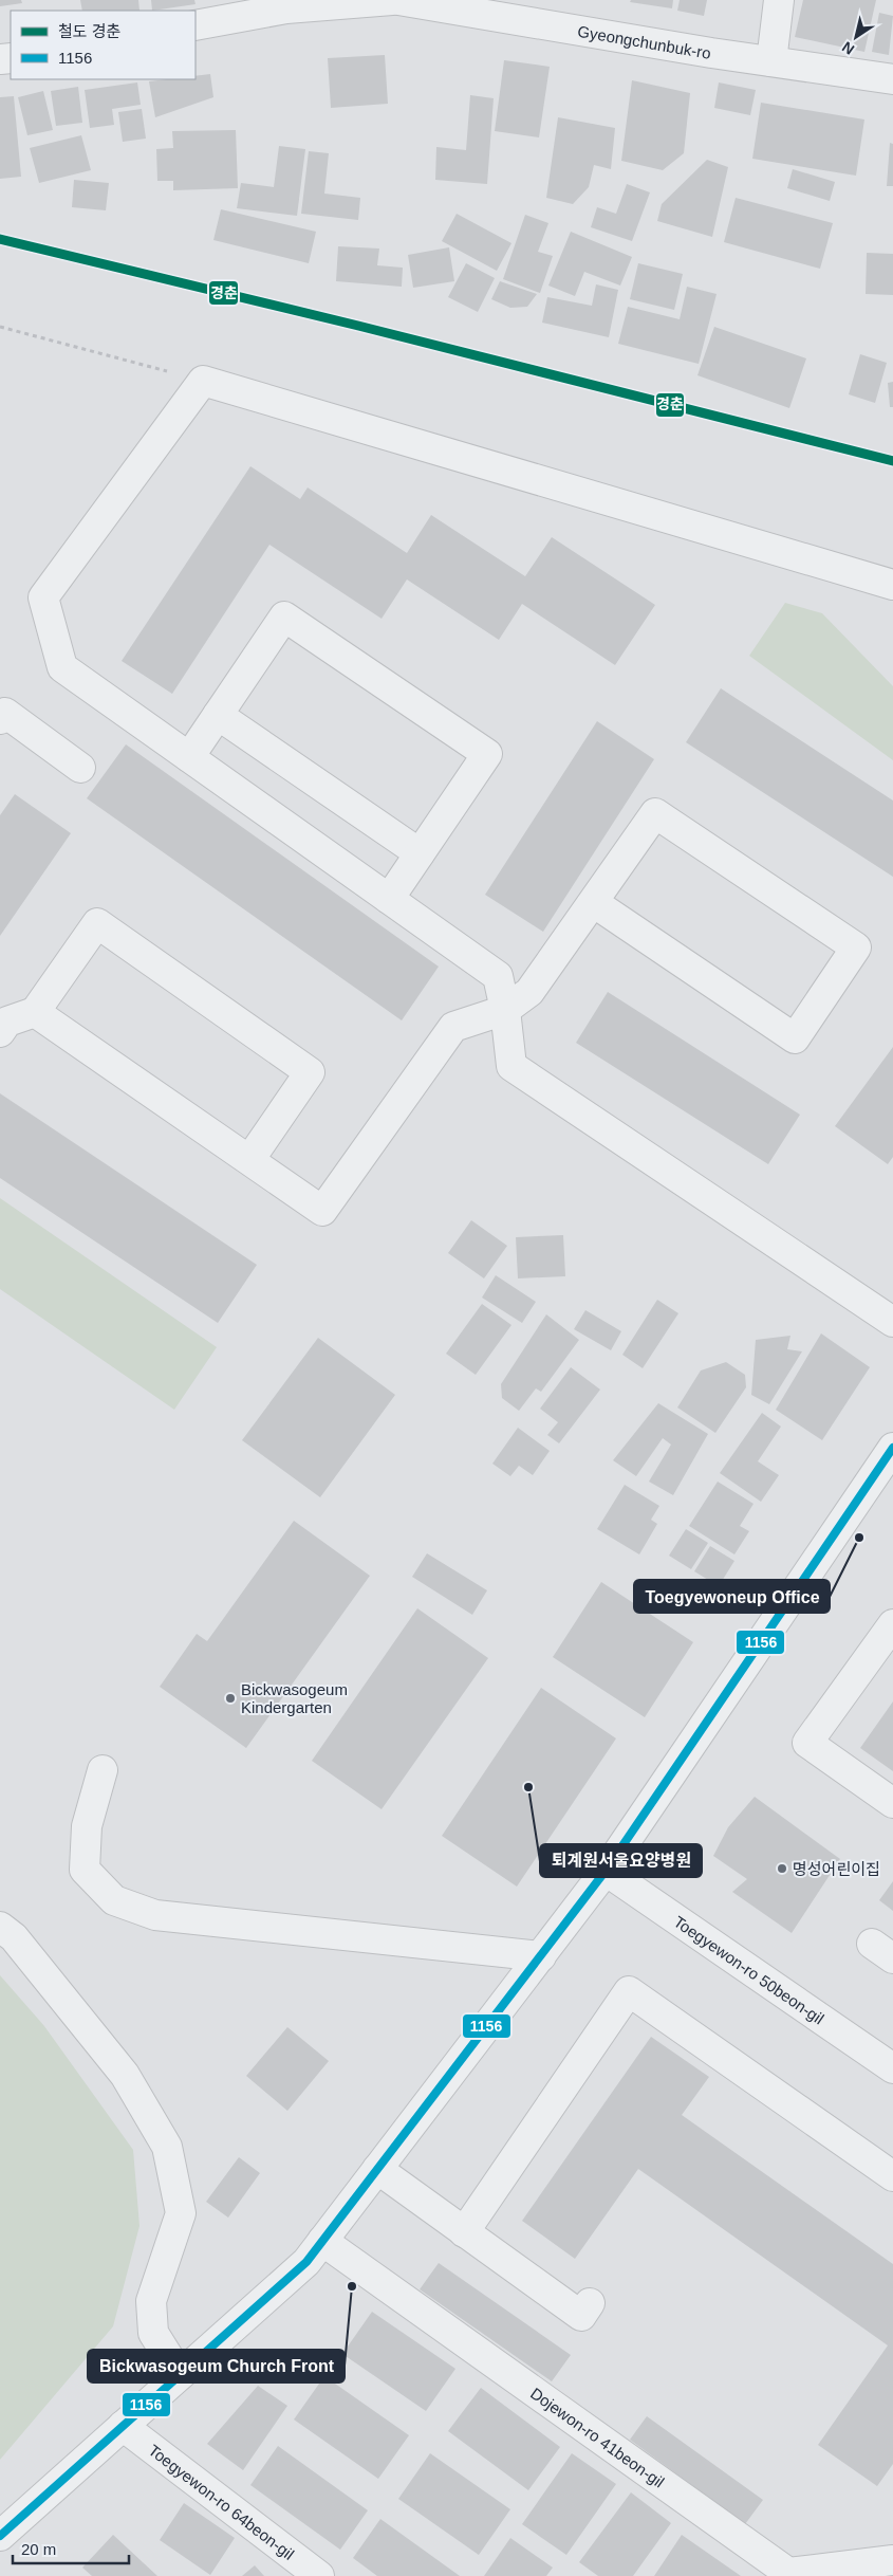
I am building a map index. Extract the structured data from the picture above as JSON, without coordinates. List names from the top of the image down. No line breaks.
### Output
{"streets":{"street":["Gyeongchunbuk-ro","Toegyewon-ro 50beon-gil","Dojewon-ro 41beon-gil","Toegyewon-ro 64beon-gil"]},"places":["Toegyewoneup Office","Bickwasogeum Kindergarten","퇴계원서울요양병원","명성어린이집","Bickwasogeum Church Front"],"lines":["rail line 경춘","transit line 1156"],"legend":["철도 경춘","1156"],"scale_bar":"20 m","north":"bottom left"}
